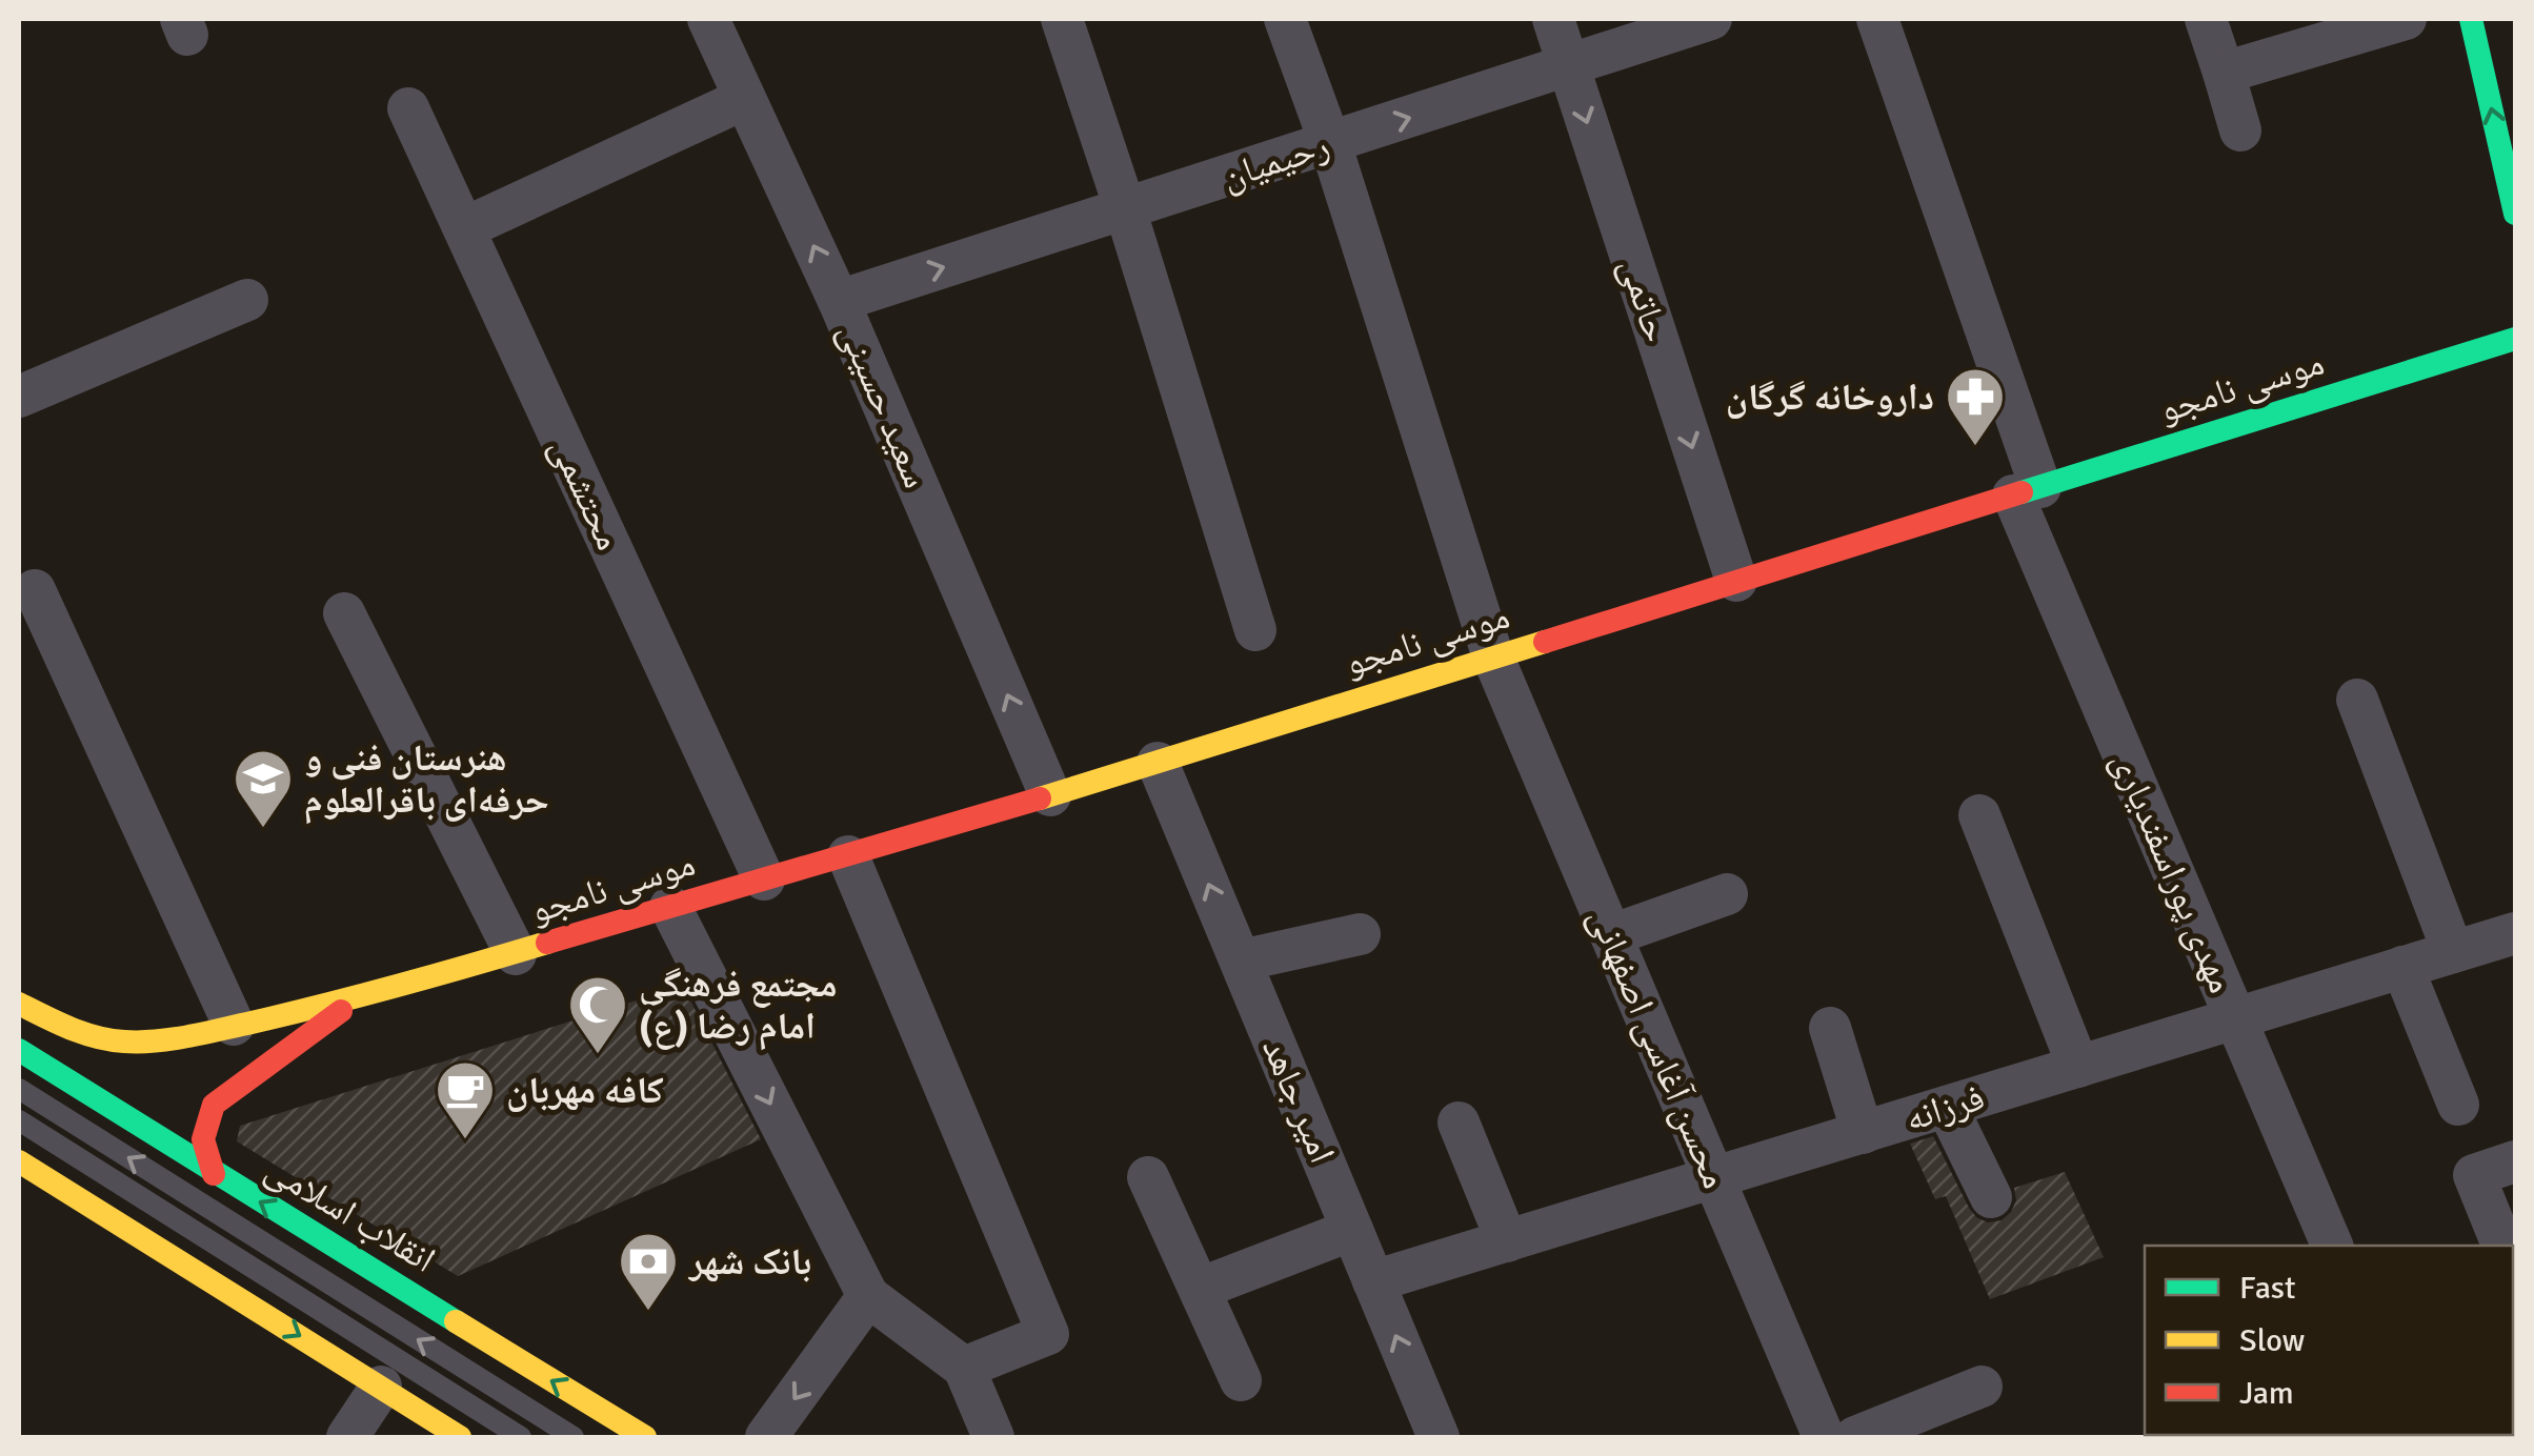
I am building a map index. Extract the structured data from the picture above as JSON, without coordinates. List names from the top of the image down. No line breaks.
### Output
{"streets":{"main road":["موسی نامجو","انقلاب اسلامی"],"street":["رحیمیان","حاتمی","سعید حسینی","محتشمی","مهدی پوراسفندیاری","محسن آغاسی اصفهانی","امیر جاهد","فرزانه"]},"crossings":[["رحیمیان","حاتمی"],["رحیمیان","سعید حسینی"],["رحیمیان","محسن آغاسی اصفهانی"],["حاتمی","موسی نامجو"],["موسی نامجو","سعید حسینی"],["موسی نامجو","محتشمی"],["موسی نامجو","مهدی پوراسفندیاری"],["موسی نامجو","محسن آغاسی اصفهانی"],["موسی نامجو","امیر جاهد"],["موسی نامجو","انقلاب اسلامی"],["مهدی پوراسفندیاری","فرزانه"],["محسن آغاسی اصفهانی","فرزانه"],["امیر جاهد","فرزانه"]],"one_way":["رحیمیان","حاتمی","امیر جاهد"],"places":{"pharmacy":["داروخانه گرگان"],"school or university":["هنرستان فنی و حرفه‌ای باقرالعلوم"],"mosque":["مجتمع فرهنگی امام رضا (ع)"],"cafe":["کافه مهربان"],"bank":["بانک شهر"]},"legend":["Fast","Slow","Jam"]}
